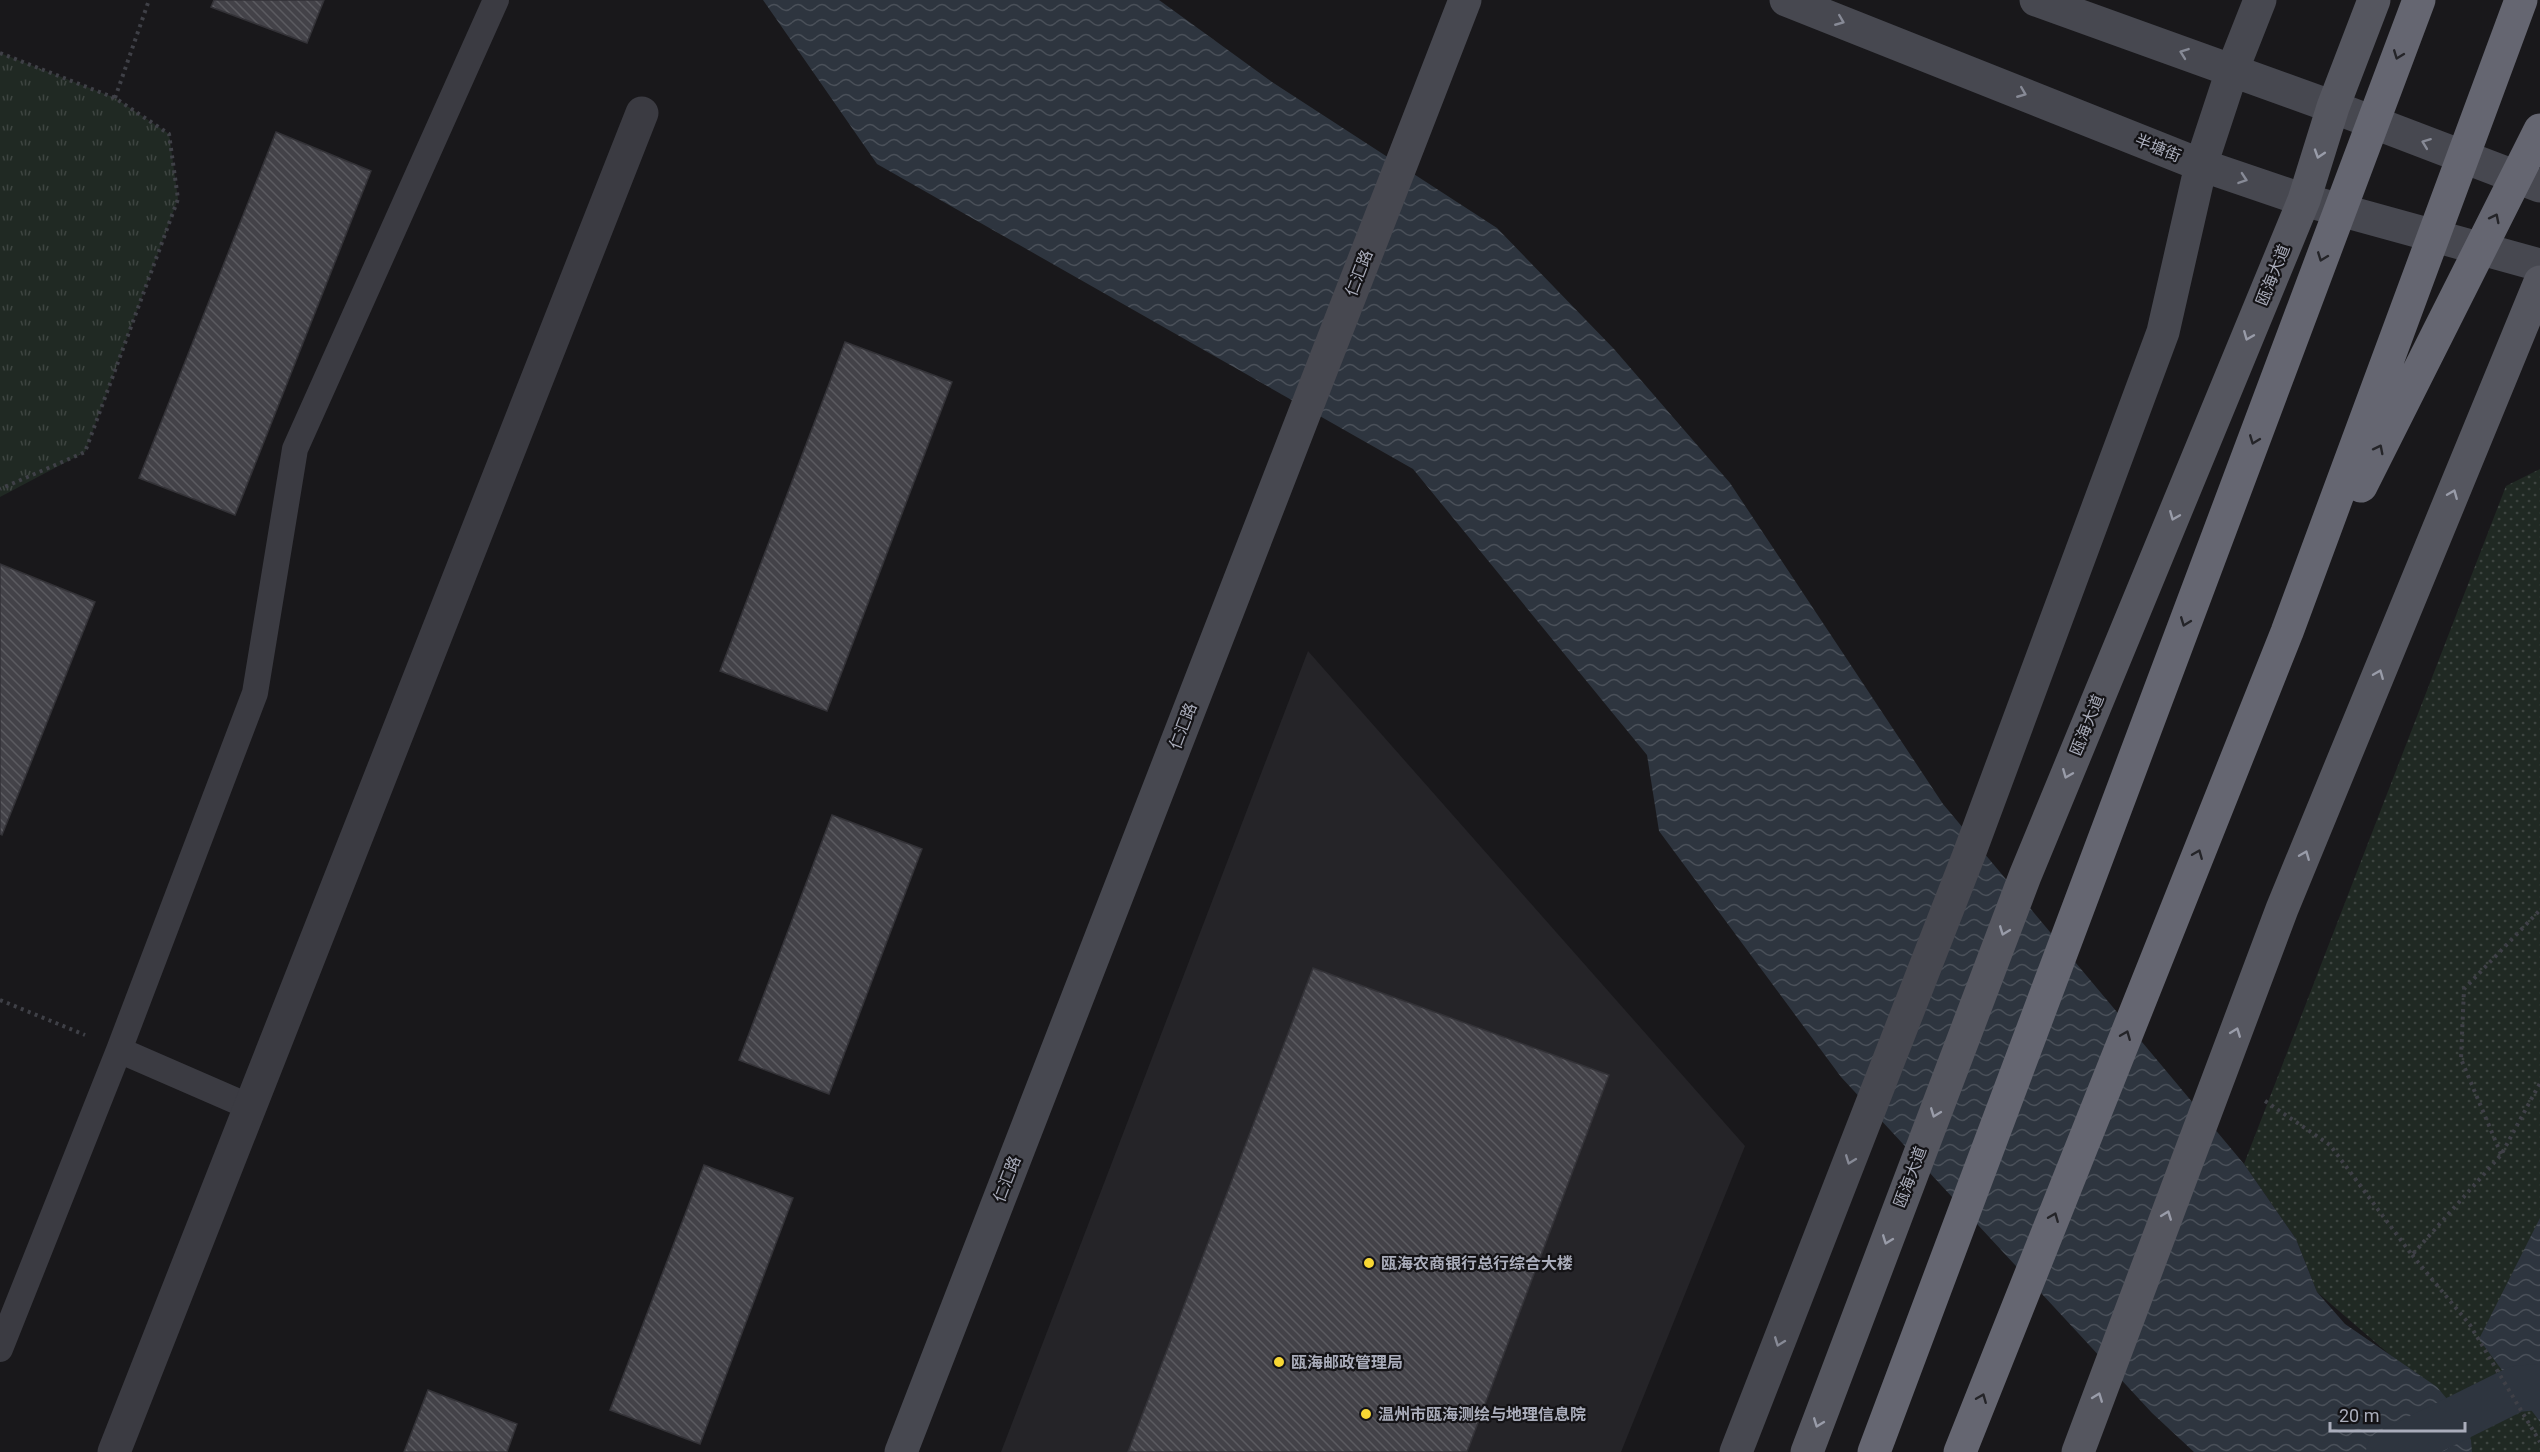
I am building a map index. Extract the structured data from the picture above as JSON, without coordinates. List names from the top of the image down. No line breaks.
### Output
{"streets":{"main road":["瓯海大道"],"street":["半塘街","仁汇路"]},"crossings":[["半塘街","瓯海大道"]],"places":["瓯海农商银行总行综合大楼","瓯海邮政管理局","温州市瓯海测绘与地理信息院"],"scale_bar":"20 m"}
